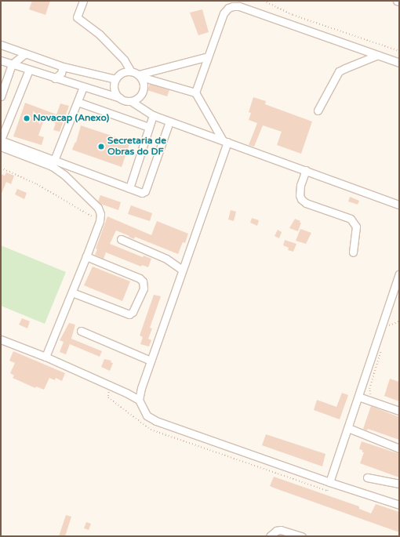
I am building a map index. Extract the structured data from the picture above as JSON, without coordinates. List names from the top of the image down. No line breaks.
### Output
{"places":["Novacap (Anexo)","Secretaria de Obras do DF"]}
